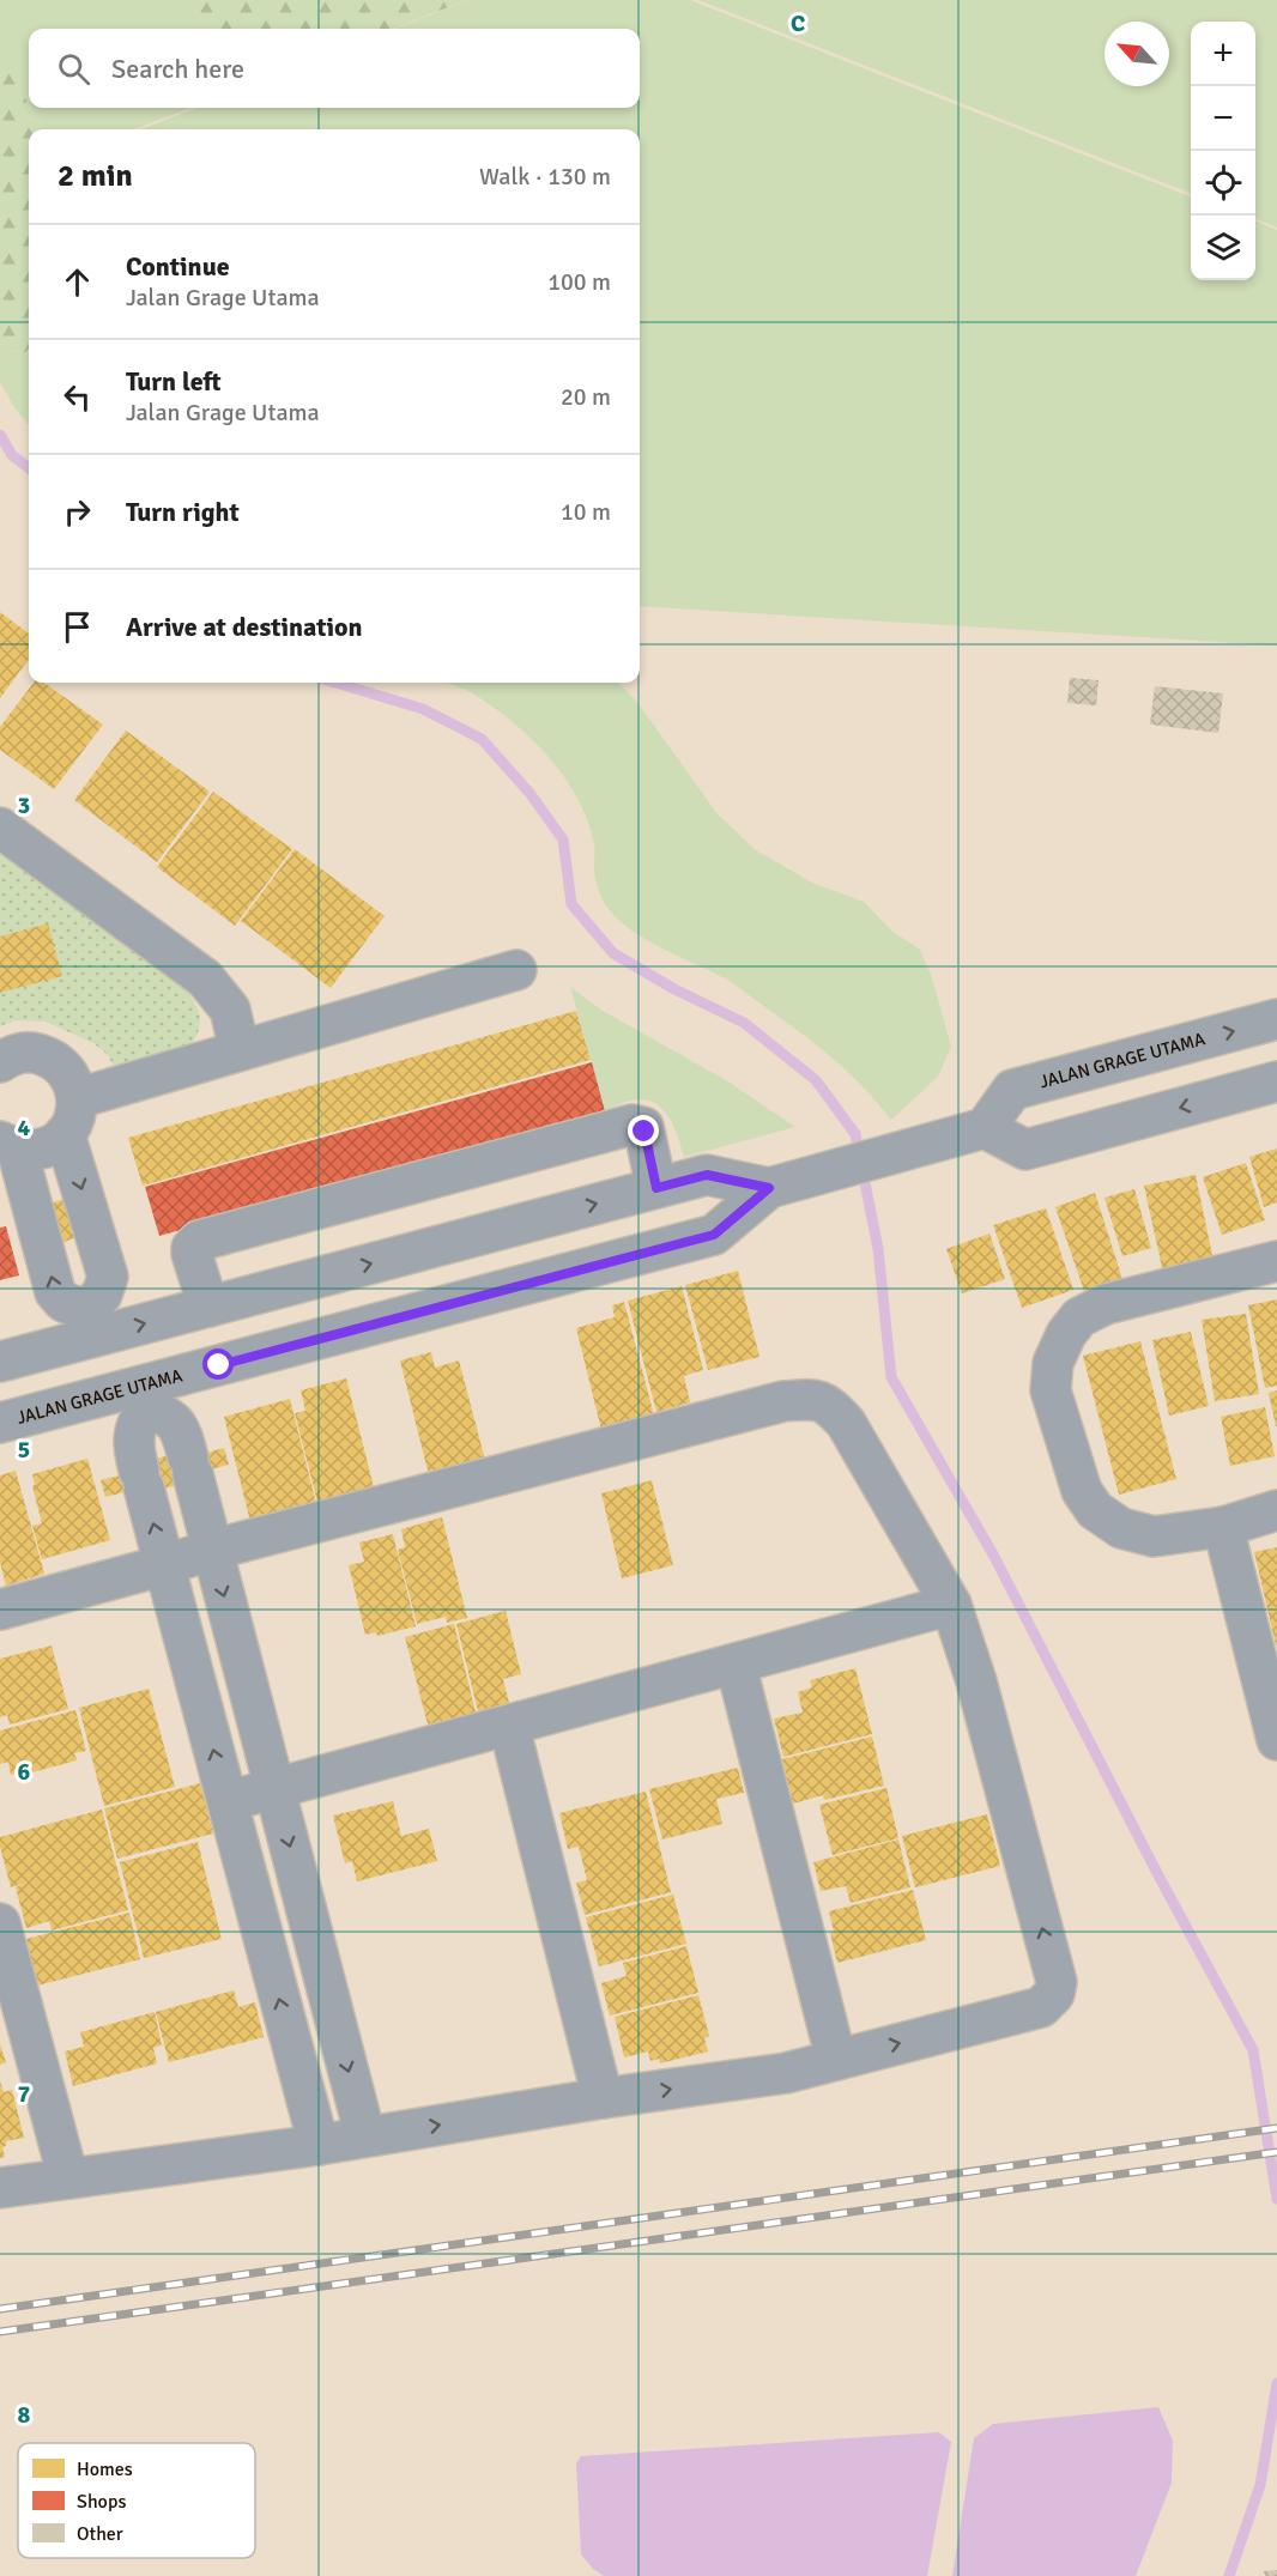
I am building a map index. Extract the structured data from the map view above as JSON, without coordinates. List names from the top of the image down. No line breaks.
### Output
{"streets":{"street":["JALAN GRAGE UTAMA"]},"legend":["Homes","Shops","Other"],"north":"top left","page":{"map_buttons":["+","−"],"search":"Search here","heading":["2 min","Walk · 130 m"],"list":[["Continue","Jalan Grage Utama","100 m"],["Turn left","Jalan Grage Utama","20 m"],["Turn right","10 m"],"Arrive at destination"]},"grid":{"columns":["C"],"rows":["3","4","5","6","7","8"]}}
